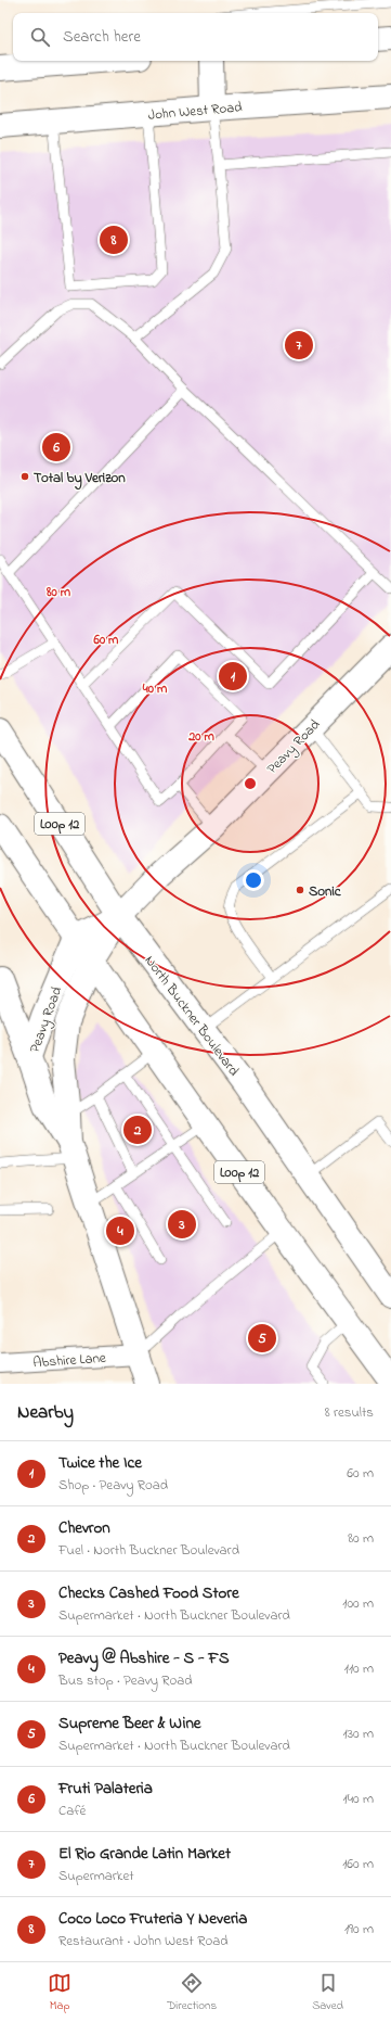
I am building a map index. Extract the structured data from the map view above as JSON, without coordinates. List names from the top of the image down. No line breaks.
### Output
{"streets":{"main road":["John West Road","Peavy Road","Loop 12","North Buckner Boulevard"],"street":["Abshire Lane"]},"crossings":[["Peavy Road","Loop 12"],["Peavy Road","North Buckner Boulevard"],["Peavy Road","Abshire Lane"]],"places":["Total by Verizon","Sonic"],"page":{"search":"Search here","pins":["8","7","6","1","2","3","4","5"],"heading":["Nearby","8 results"],"list":[{"mark":"1","name":"Twice the Ice","note":"Shop · Peavy Road","value":"60 m"},{"mark":"2","name":"Chevron","note":"Fuel · North Buckner Boulevard","value":"80 m"},{"mark":"3","name":"Checks Cashed Food Store","note":"Supermarket · North Buckner Boulevard","value":"100 m"},{"mark":"4","name":"Peavy @ Abshire - S - FS","note":"Bus stop · Peavy Road","value":"110 m"},{"mark":"5","name":"Supreme Beer & Wine","note":"Supermarket · North Buckner Boulevard","value":"130 m"},{"mark":"6","name":"Fruti Palateria","note":"Café","value":"140 m"},{"mark":"7","name":"El Rio Grande Latin Market","note":"Supermarket","value":"160 m"},{"mark":"8","name":"Coco Loco Fruteria Y Neveria","note":"Restaurant · John West Road","value":"190 m"}],"nav":["Map","Directions","Saved"]},"rings":["80 m","60 m","40 m","20 m"]}
